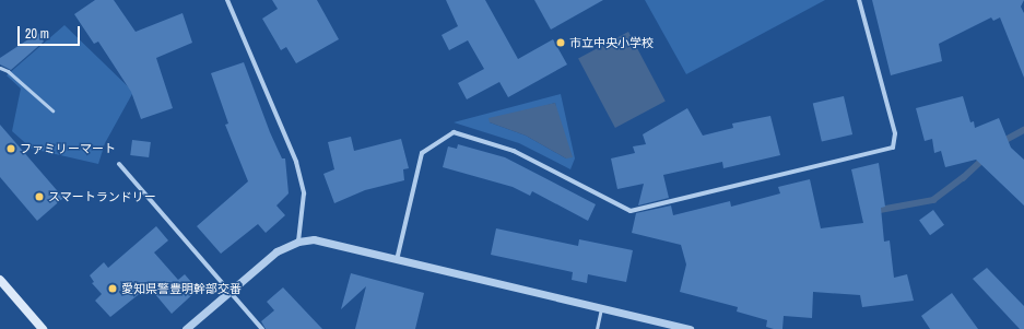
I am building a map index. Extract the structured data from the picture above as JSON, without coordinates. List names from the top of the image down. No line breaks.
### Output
{"places":["市立中央小学校","ファミリーマート","スマートランドリー","愛知県警豊明幹部交番"],"scale_bar":"20 m"}
